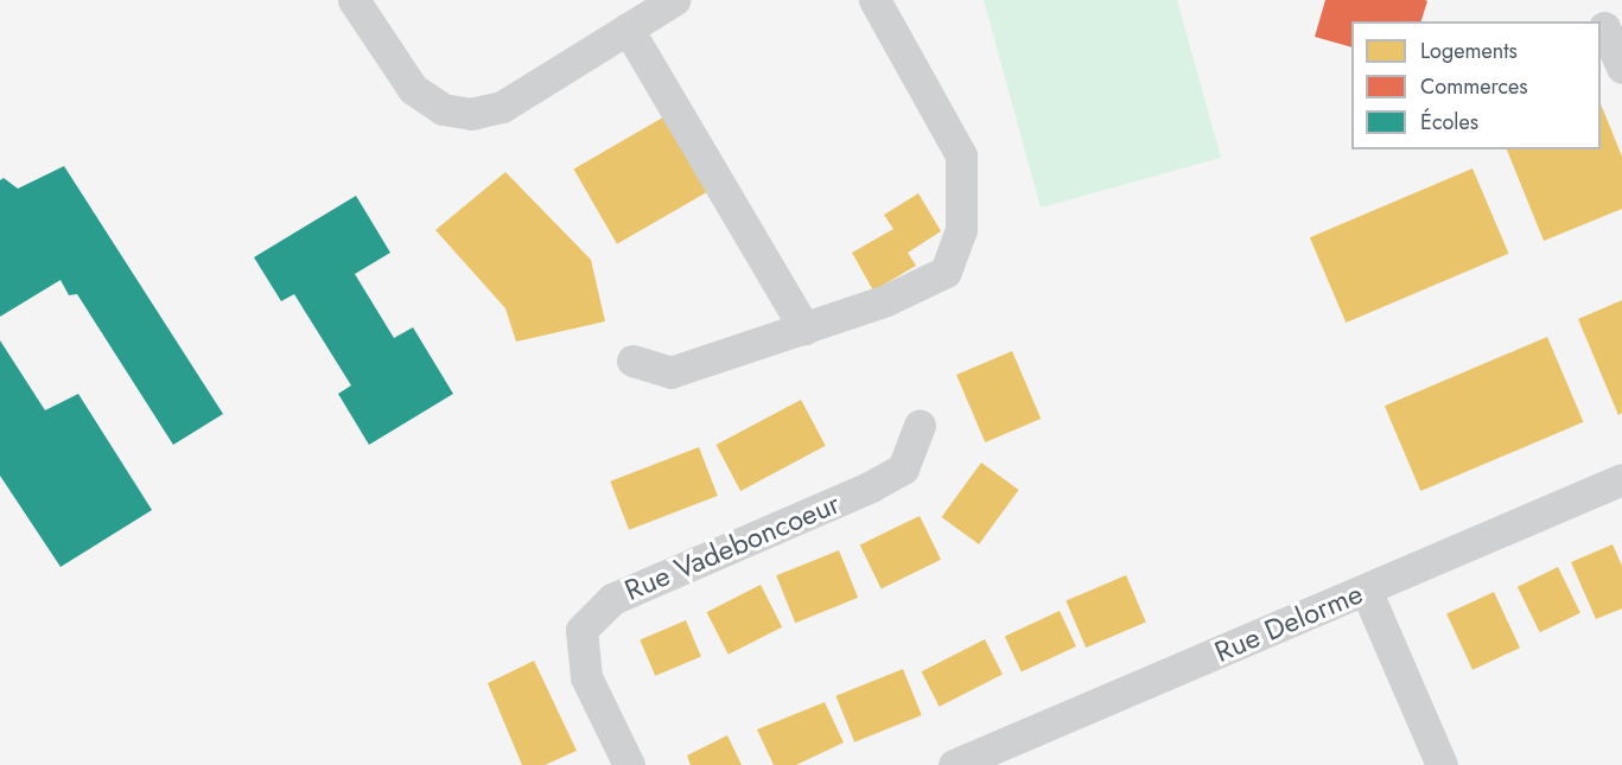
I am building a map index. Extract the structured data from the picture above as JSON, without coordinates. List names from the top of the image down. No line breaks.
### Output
{"streets":{"street":["Rue Vadeboncoeur","Rue Delorme"]},"legend":["Logements","Commerces","Écoles"]}
